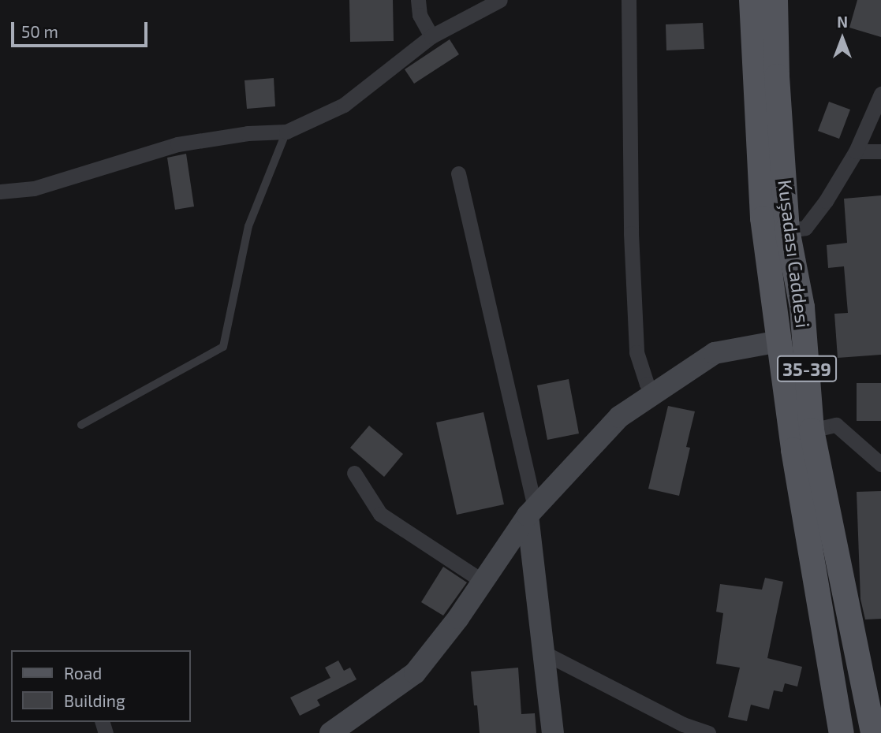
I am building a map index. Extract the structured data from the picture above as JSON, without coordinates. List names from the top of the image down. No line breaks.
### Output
{"streets":{"main road":["Kuşadası Caddesi","35-39"]},"legend":["Road","Building"],"scale_bar":"50 m","north":"top"}
